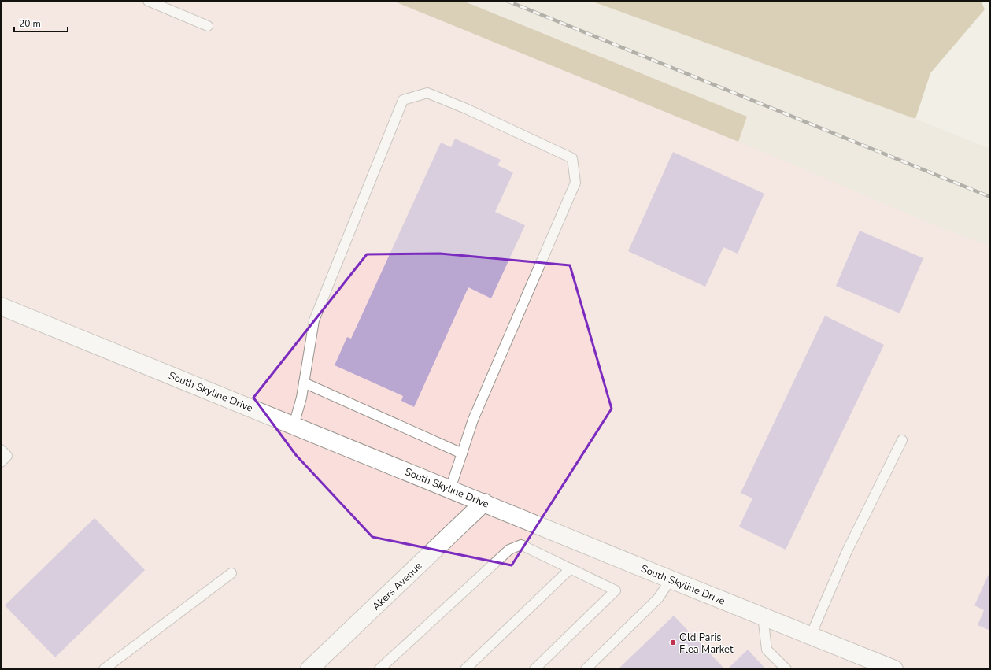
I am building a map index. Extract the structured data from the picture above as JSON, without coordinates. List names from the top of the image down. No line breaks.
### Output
{"streets":{"street":["South Skyline Drive","Akers Avenue"]},"crossings":[["South Skyline Drive","Akers Avenue"]],"places":["Old Paris Flea Market"],"scale_bar":"20 m"}
